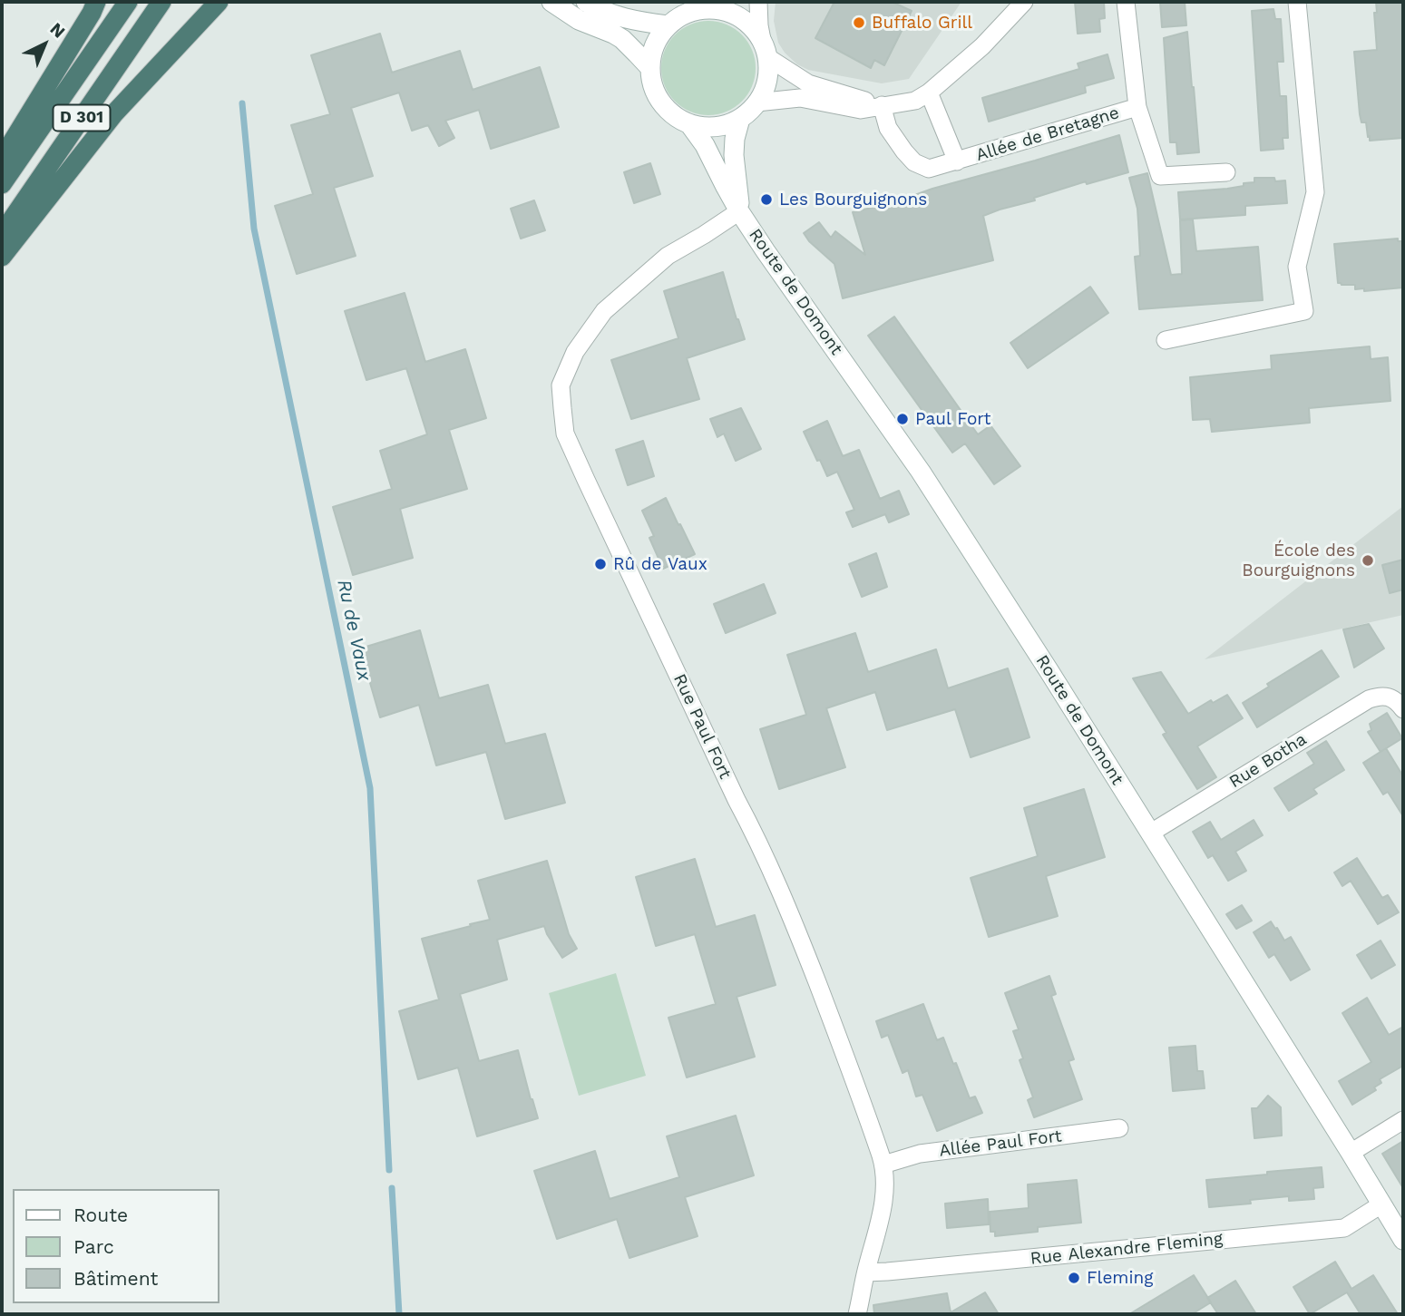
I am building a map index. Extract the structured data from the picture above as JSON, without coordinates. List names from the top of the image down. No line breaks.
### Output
{"streets":{"highway":["D 301"],"main road":["Route de Domont"],"street":["Allée de Bretagne","Rue Paul Fort","Rue Botha","Allée Paul Fort","Rue Alexandre Fleming"]},"crossings":[["Route de Domont","Rue Paul Fort"],["Route de Domont","Rue Botha"],["Route de Domont","Rue Alexandre Fleming"],["Rue Paul Fort","Allée Paul Fort"],["Rue Paul Fort","Rue Alexandre Fleming"]],"water":["Ru de Vaux"],"places":["Buffalo Grill","Les Bourguignons","Paul Fort","École des Bourguignons","Rû de Vaux","Fleming"],"legend":["Route","Parc","Bâtiment"],"north":"top right"}
